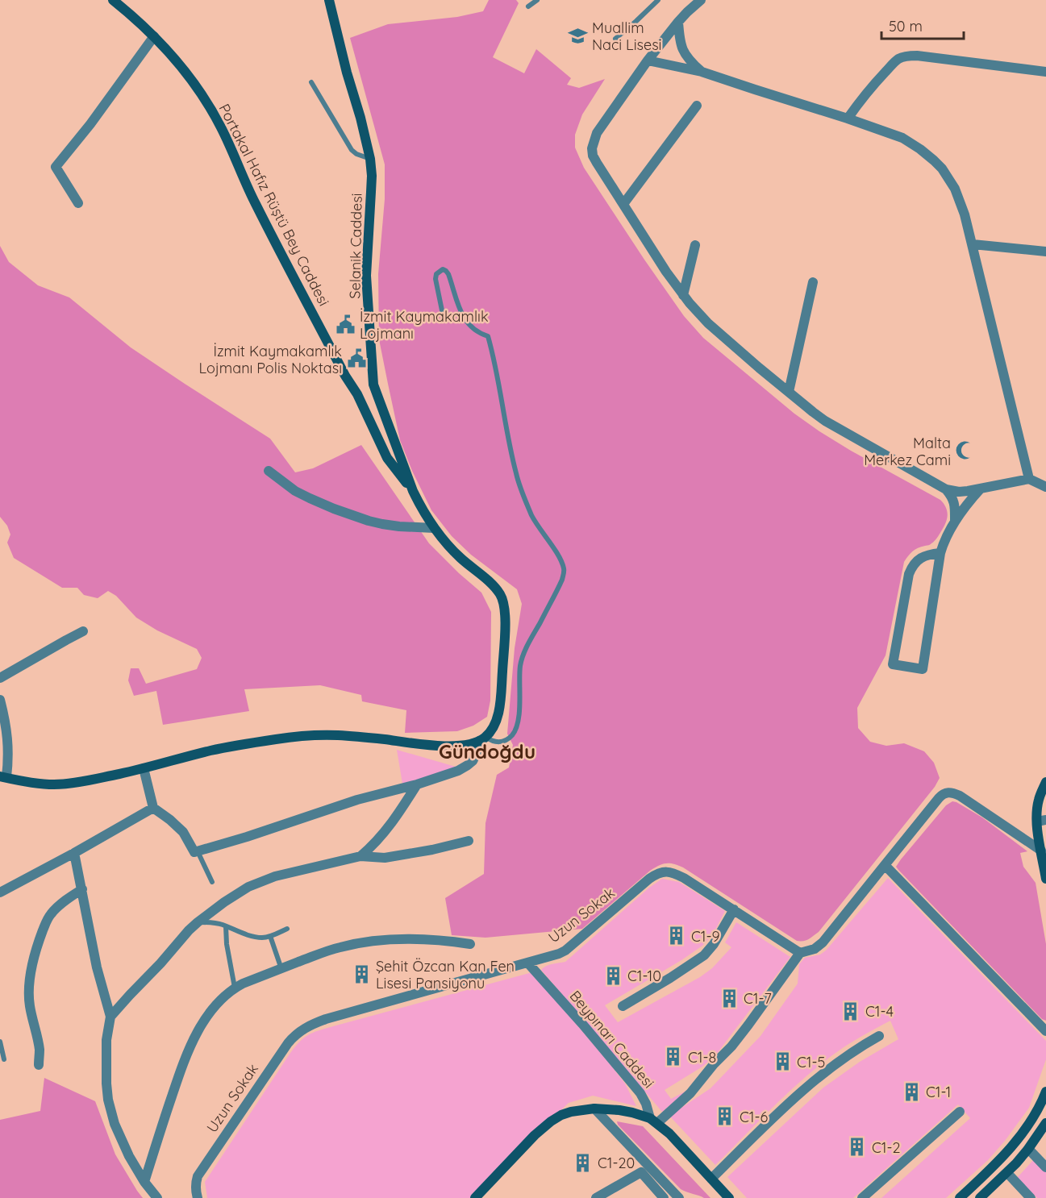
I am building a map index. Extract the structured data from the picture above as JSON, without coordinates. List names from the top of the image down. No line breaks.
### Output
{"streets":{"main road":["Portakal Hafız Rüştü Bey Caddesi","Selanik Caddesi","Beypınarı Caddesi"],"street":["Uzun Sokak"]},"crossings":[["Portakal Hafız Rüştü Bey Caddesi","Selanik Caddesi"],["Uzun Sokak","Beypınarı Caddesi"]],"districts":["Gündoğdu"],"places":{"school or university":["Muallim Naci Lisesi"],"public building":["İzmit Kaymakamlık Lojmanı","İzmit Kaymakamlık Lojmanı Polis Noktası"],"mosque":["Malta Merkez Cami"],"building":["C1-9","Şehit Özcan Kan Fen Lisesi Pansiyonu","C1-10","C1-7","C1-4","C1-8","C1-5","C1-1","C1-6","C1-2","C1-20"]},"scale_bar":"50 m"}
